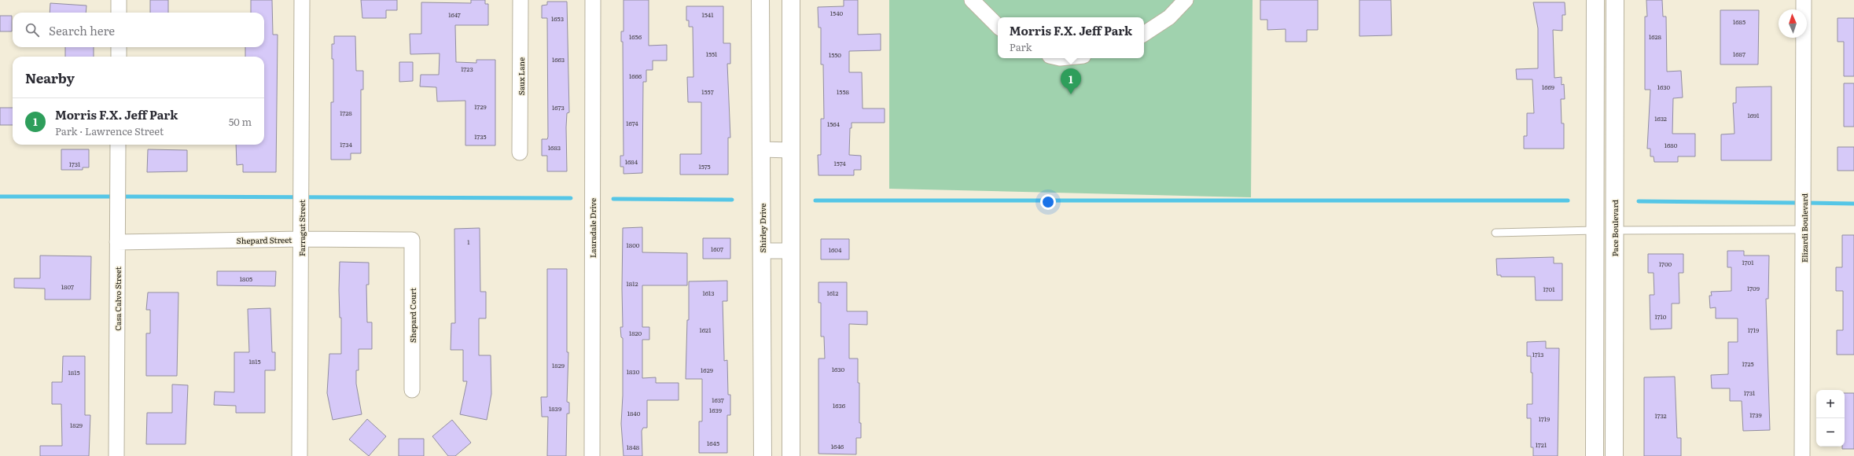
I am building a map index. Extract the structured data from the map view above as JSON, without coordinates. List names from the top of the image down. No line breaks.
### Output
{"streets":{"street":["Saux Lane","Farragut Street","Lauradale Drive","Shirley Drive","Pace Boulevard","Elizardi Boulevard","Shepard Street","Casa Calvo Street","Shepard Court"]},"crossings":[["Farragut Street","Shepard Street"],["Shepard Street","Casa Calvo Street"],["Shepard Street","Shepard Court"]],"house_numbers":["1540","1647","1541","1653","1685","1656","1628","1551","1687","1550","1663","1723","1666","1669","1630","1557","1558","1729","1673","1728","1691","1632","1674","1564","1735","1734","1680","1683","1684","1574","1731","1575","1","1800","1607","1604","1701","1700","1805","1812","1807","1709","1701","1613","1612","1710","1621","1719","1820","1713","1815","1725","1829","1630","1629","1830","1815","1731","1637","1636","1839","1639","1840","1739","1732","1719","1829","1645","1721","1646","1848"],"north":"top","page":{"search":"Search here","popup":["Morris F.X. Jeff Park","Park"],"heading":"Nearby","pins":"1","list":[{"mark":"1","name":"Morris F.X. Jeff Park","note":"Park · Lawrence Street","value":"50 m"}],"map_buttons":["+","−"]}}
